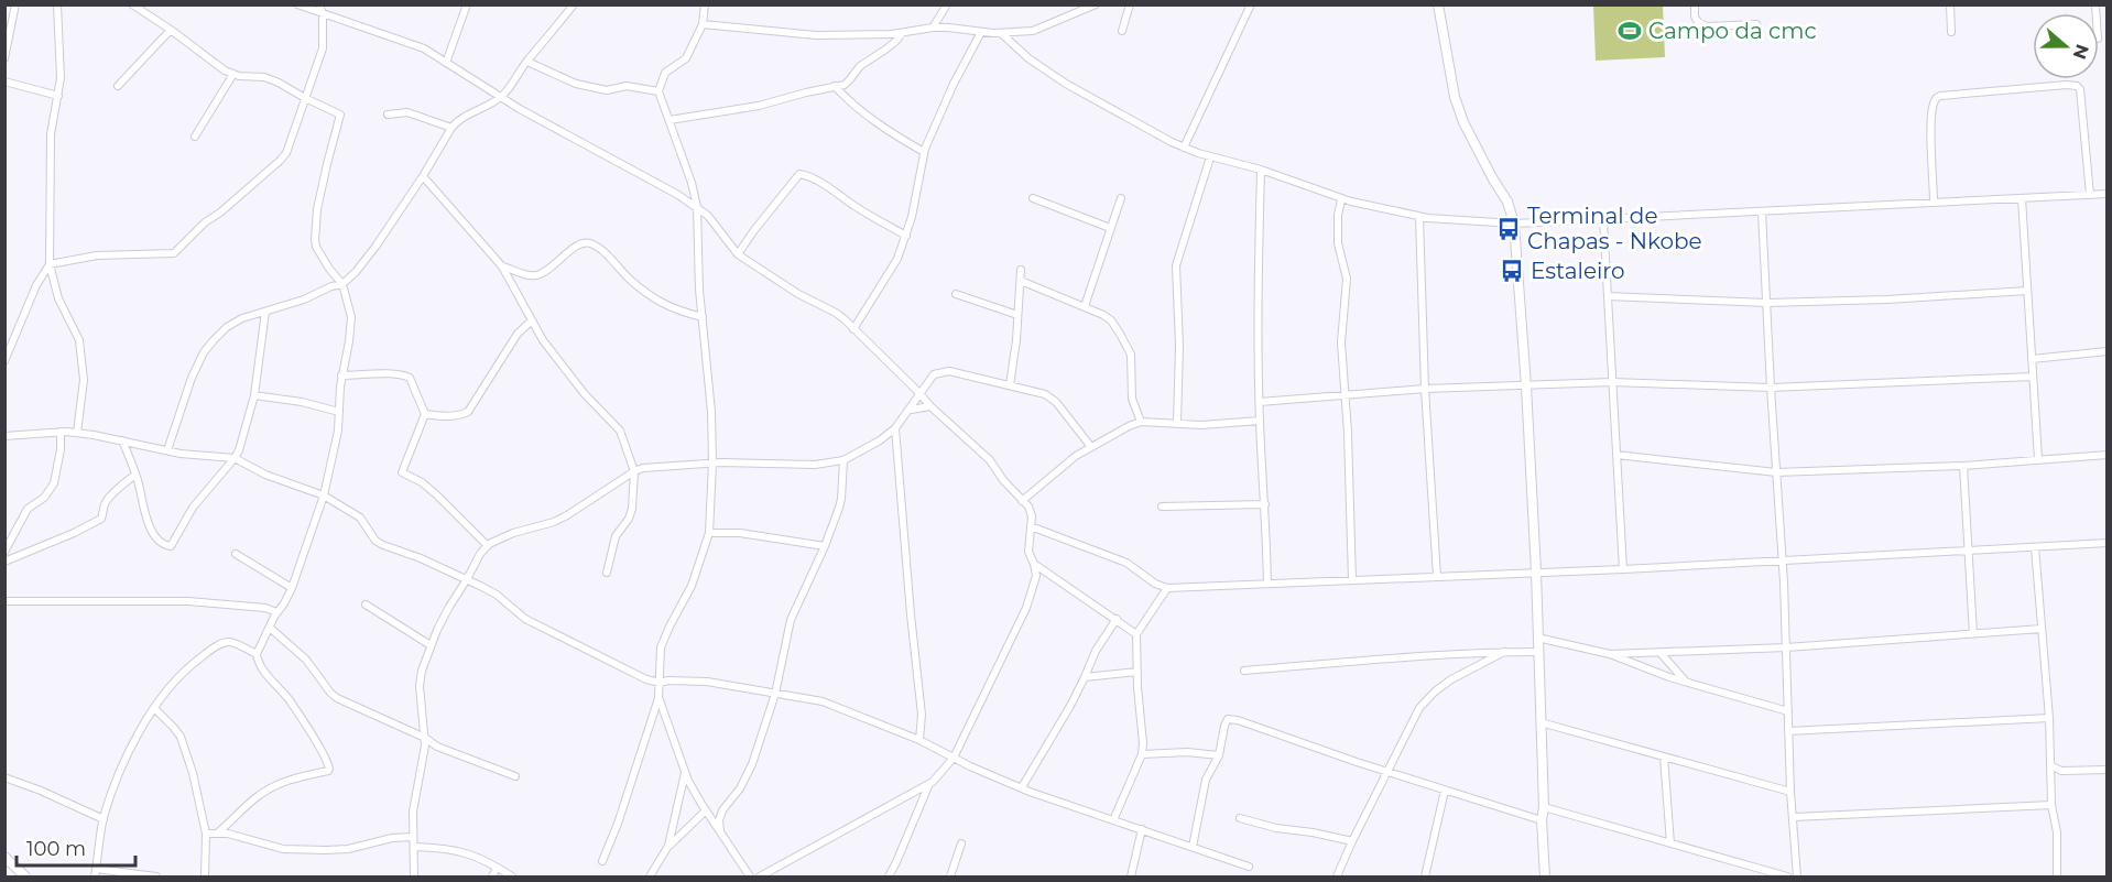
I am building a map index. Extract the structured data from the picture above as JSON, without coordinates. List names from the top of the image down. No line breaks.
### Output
{"places":{"sports":["Campo da cmc"],"bus stop":["Terminal de Chapas - Nkobe","Estaleiro"]},"scale_bar":"100 m","north":"right"}
